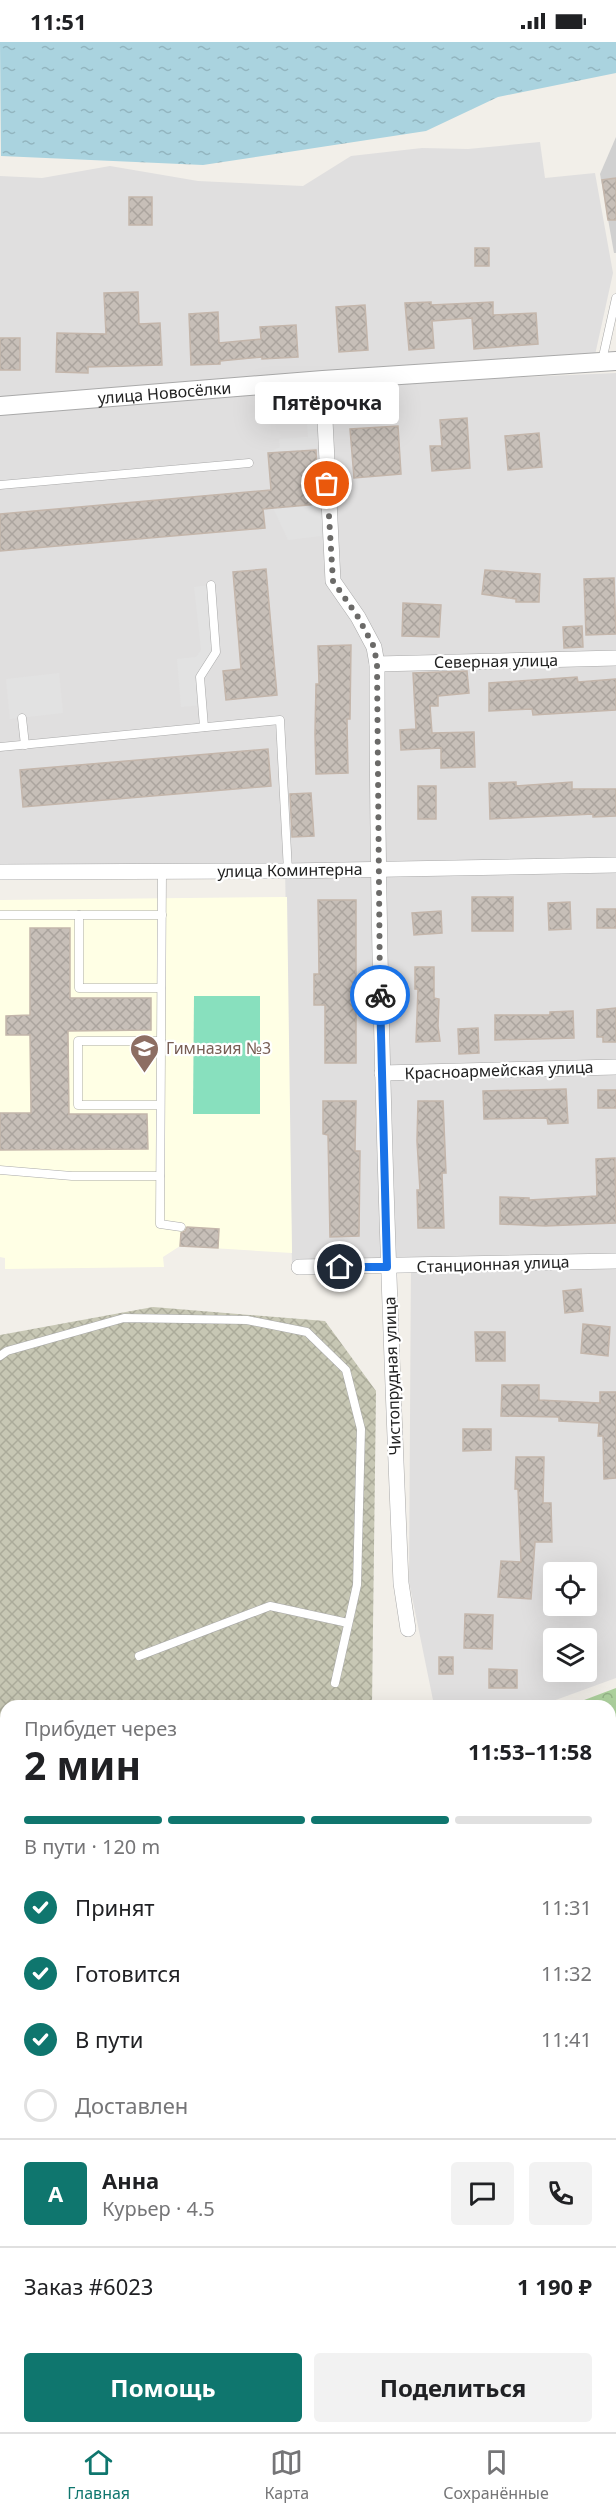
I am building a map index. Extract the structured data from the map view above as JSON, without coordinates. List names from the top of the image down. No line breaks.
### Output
{"streets":{"street":["улица Новосёлки","Северная улица","улица Коминтерна","Красноармейская улица","Станционная улица","Чистопрудная улица"]},"crossings":[["улица Новосёлки","Чистопрудная улица"],["Северная улица","Чистопрудная улица"],["улица Коминтерна","Чистопрудная улица"],["Красноармейская улица","Чистопрудная улица"],["Станционная улица","Чистопрудная улица"]],"places":{"other":["Пятёрочка"],"school or university":["Гимназия №3"]},"page":{"status":"11:51","bubble":"Пятёрочка","heading":["2 мин","Прибудет через","11:53–11:58"],"panel":["Анна","Курьер · 4.5","Заказ #6023","1 190 ₽"],"bar":"В пути · 120 m","list":[["Принят","11:31"],["Готовится","11:32"],["В пути","11:41"],"Доставлен"],"round":"А","buttons":["Помощь","Поделиться"],"tabs":["Главная","Карта","Сохранённые"]}}
